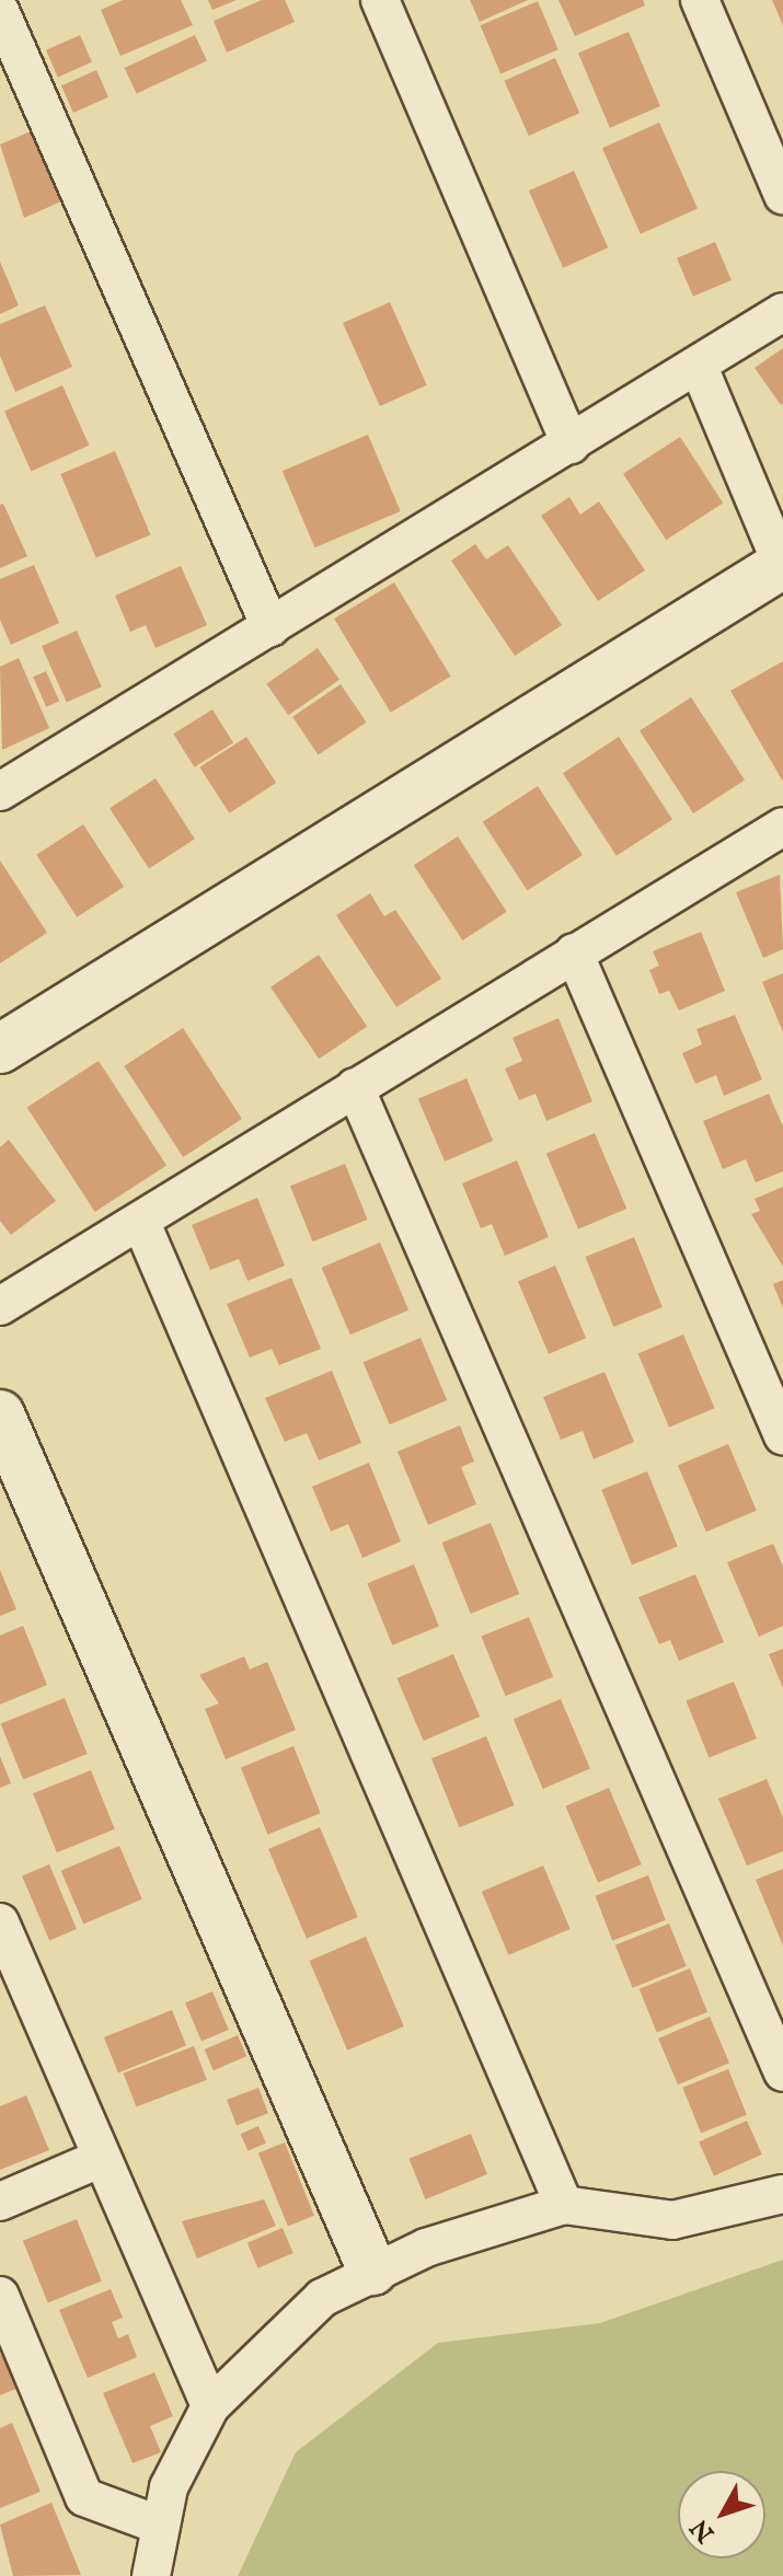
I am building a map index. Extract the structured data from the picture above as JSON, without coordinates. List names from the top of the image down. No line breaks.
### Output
{"north":"bottom left"}
